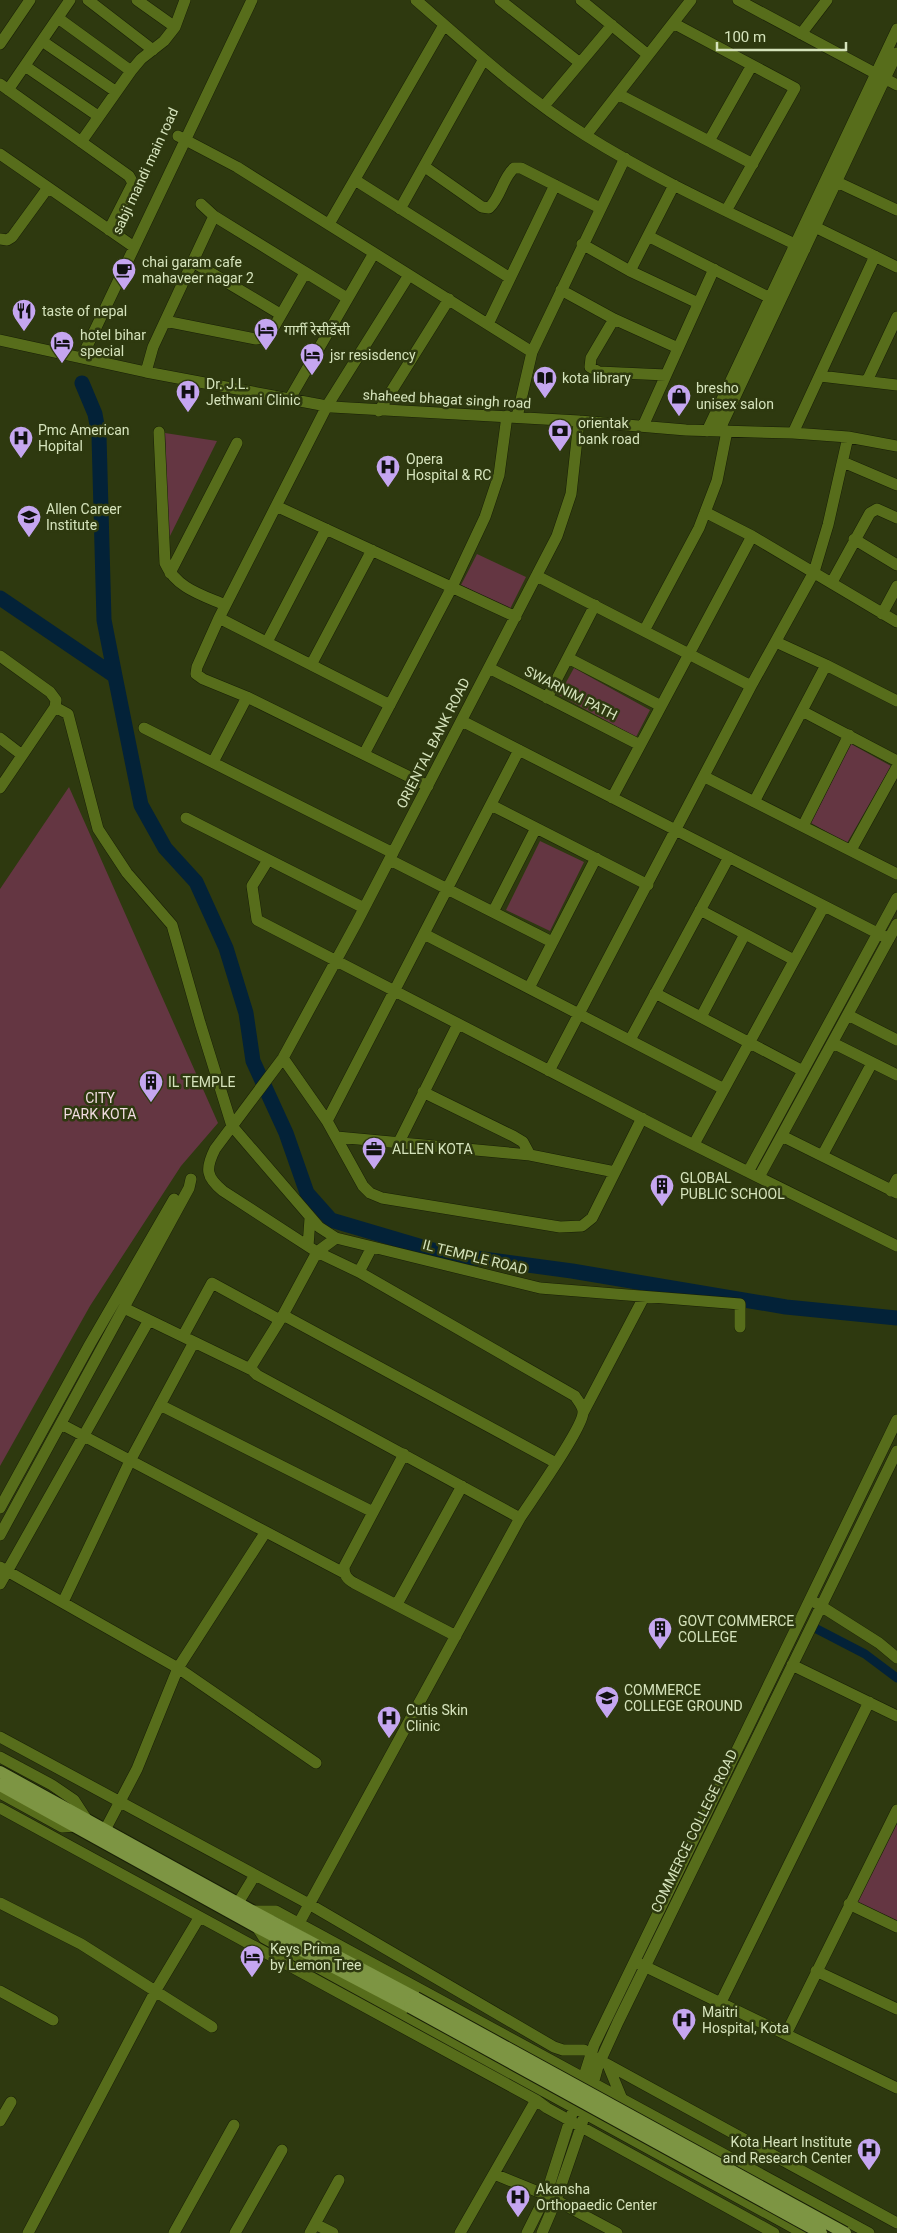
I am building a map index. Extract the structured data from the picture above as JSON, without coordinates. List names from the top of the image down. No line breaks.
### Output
{"streets":{"street":["sabji mandi main road","shaheed bhagat singh road","SWARNIM PATH","ORIENTAL BANK ROAD","IL TEMPLE ROAD","COMMERCE COLLEGE ROAD"]},"crossings":[["sabji mandi main road","shaheed bhagat singh road"],["shaheed bhagat singh road","ORIENTAL BANK ROAD"],["SWARNIM PATH","ORIENTAL BANK ROAD"],["ORIENTAL BANK ROAD","IL TEMPLE ROAD"]],"parks":["CITY PARK KOTA"],"places":{"cafe":["chai garam cafe mahaveer nagar 2"],"restaurant":["taste of nepal"],"hotel":["गार्गी रेसीडेंसी","hotel bihar special","jsr resisdency","Keys Prima by Lemon Tree"],"library":["kota library"],"hospital":["Dr. J.L. Jethwani Clinic","Pmc American Hopital","Opera Hospital & RC","Cutis Skin Clinic","Maitri Hospital, Kota","Kota Heart Institute and Research Center","Akansha Orthopaedic Center"],"shop":["bresho unisex salon"],"bank":["orientak bank road"],"school or university":["Allen Career Institute","COMMERCE COLLEGE GROUND"],"building":["IL TEMPLE","GLOBAL PUBLIC SCHOOL","GOVT COMMERCE COLLEGE"],"office":["ALLEN KOTA"]},"scale_bar":"100 m"}
